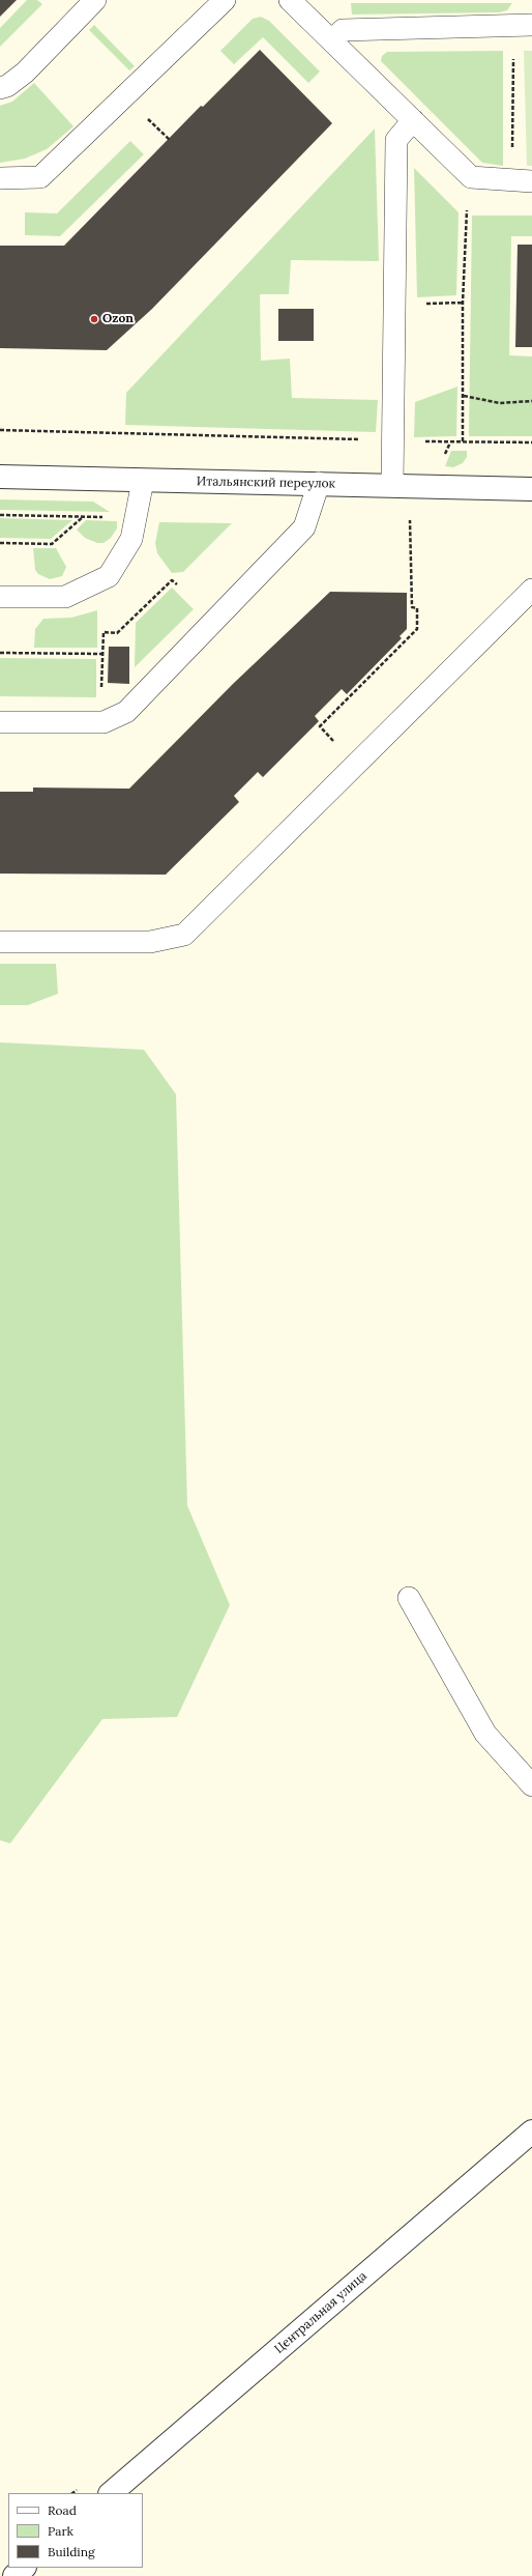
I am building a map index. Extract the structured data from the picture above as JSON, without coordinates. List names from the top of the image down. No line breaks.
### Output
{"streets":{"street":["Итальянский переулок","Центральная улица"]},"places":["Ozon"],"legend":["Road","Park","Building"]}
